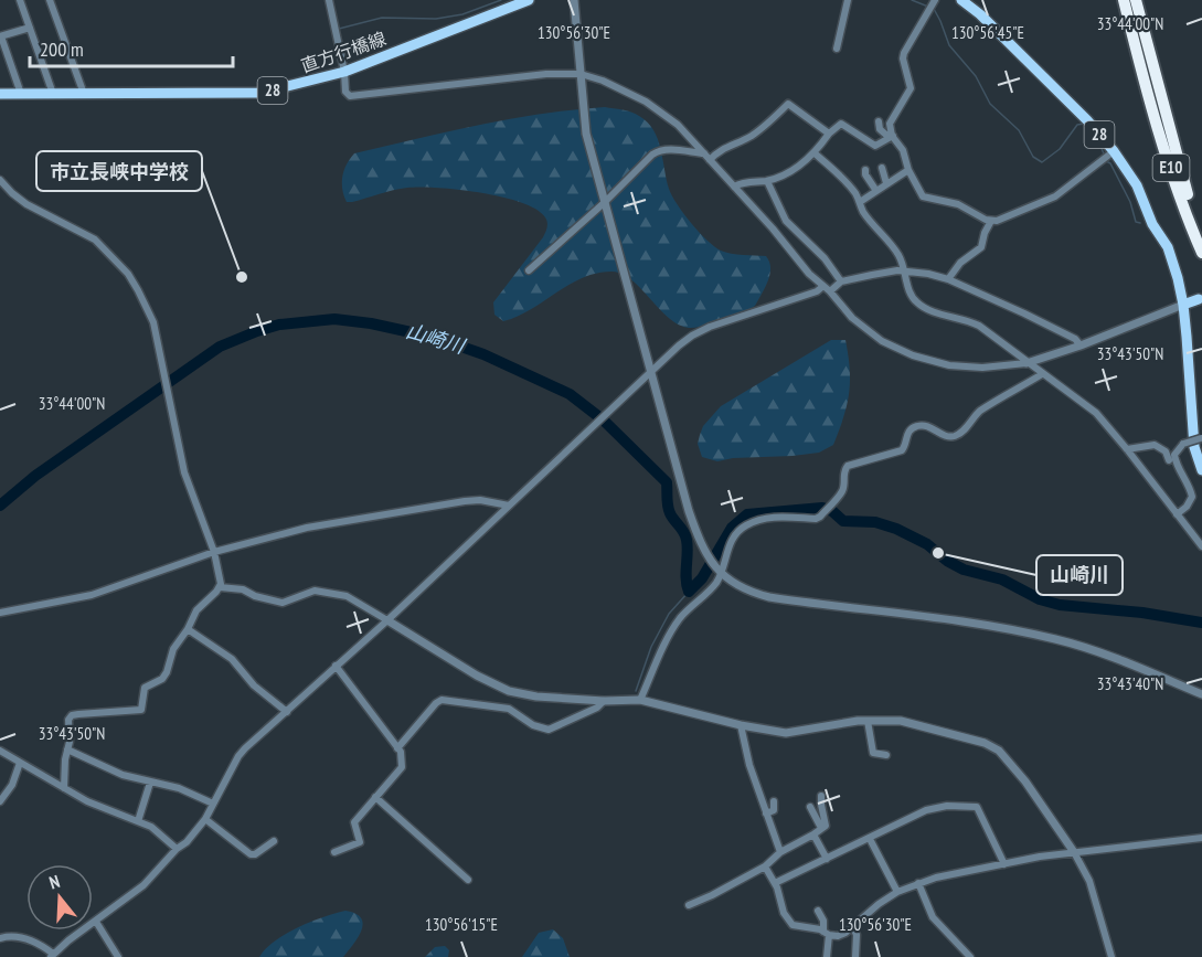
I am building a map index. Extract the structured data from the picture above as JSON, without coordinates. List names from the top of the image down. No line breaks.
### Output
{"streets":{"highway":["E10"],"main road":["直方行橋線","28"]},"water":["山崎川"],"places":["市立長峡中学校","山崎川"],"scale_bar":"200 m","north":"top","coordinates":["33°44'00\"N","130°56'30\"E","130°56'45\"E","33°43'50\"N","33°43'40\"N","130°56'15\"E"]}
